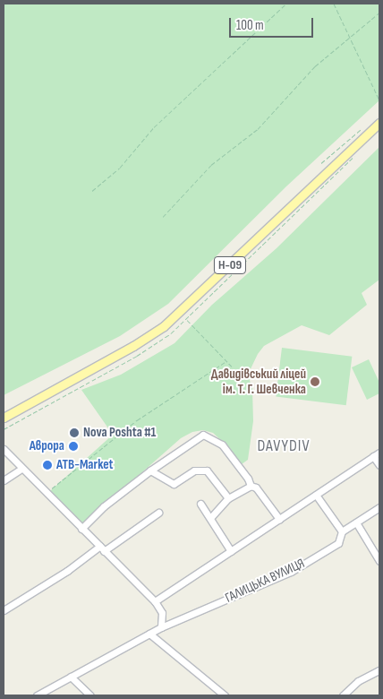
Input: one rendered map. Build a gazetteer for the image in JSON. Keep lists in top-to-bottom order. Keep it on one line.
{"streets":{"main road":["Н-09"],"street":["ГАЛИЦЬКА ВУЛИЦЯ"]},"districts":["DAVYDIV"],"places":["Давидівський ліцей ім. Т. Г. Шевченка","Nova Poshta #1","Аврора","ATB-Market"],"scale_bar":"100 m"}
